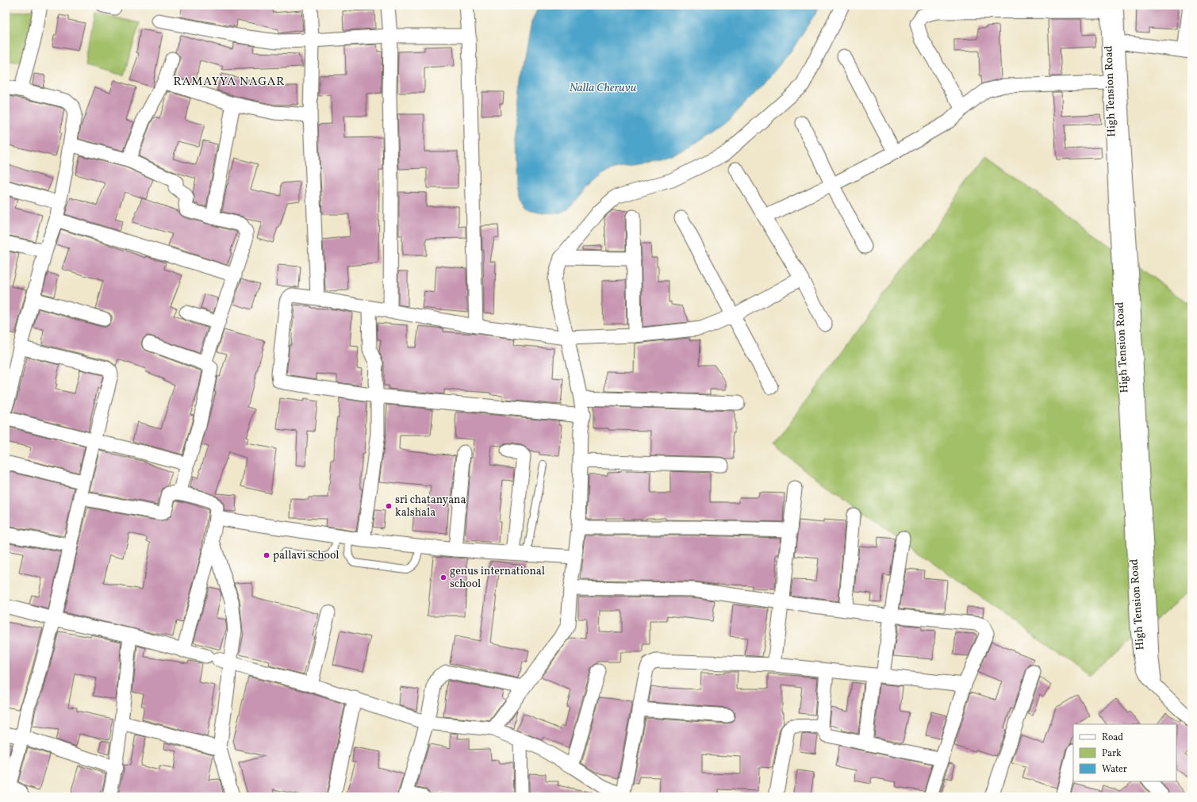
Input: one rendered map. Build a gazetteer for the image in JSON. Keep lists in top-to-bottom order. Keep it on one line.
{"streets":{"street":["High Tension Road"]},"districts":["RAMAYYA NAGAR"],"water":["Nalla Cheruvu"],"places":["sri chatanyana kalshala","pallavi school","genus international school"],"legend":["Road","Park","Water"]}
